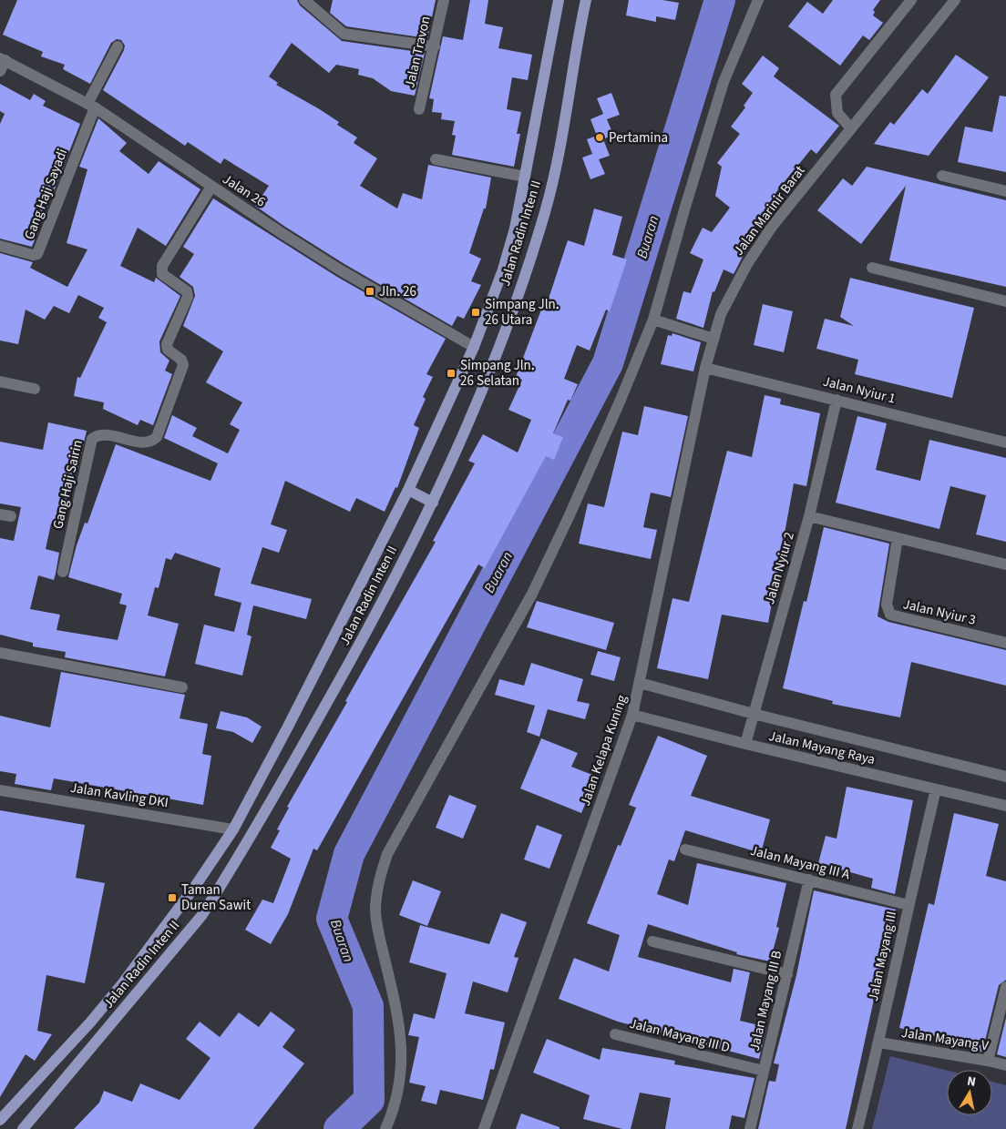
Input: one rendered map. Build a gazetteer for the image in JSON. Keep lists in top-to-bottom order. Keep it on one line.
{"streets":{"main road":["Jalan Radin Inten II"],"street":["Jalan Travon","Jalan 26","Gang Haji Sayadi","Jalan Marinir Barat","Jalan Nyiur 1","Gang Haji Sairin","Jalan Nyiur 2","Jalan Nyiur 3","Jalan Mayang Raya","Jalan Kelapa Kuning","Jalan Kavling DKI","Jalan Mayang III A","Jalan Mayang III","Jalan Mayang III B","Jalan Mayang III D","Jalan Mayang V"]},"crossings":[["Jalan 26","Gang Haji Sayadi"],["Jalan 26","Jalan Radin Inten II"],["Jalan 26","Gang Haji Sairin"],["Jalan Marinir Barat","Jalan Nyiur 1"],["Jalan Marinir Barat","Jalan Kelapa Kuning"],["Jalan Radin Inten II","Jalan Kavling DKI"],["Jalan Nyiur 1","Jalan Nyiur 2"],["Jalan Nyiur 1","Jalan Kelapa Kuning"],["Jalan Nyiur 2","Jalan Mayang Raya"],["Jalan Mayang Raya","Jalan Kelapa Kuning"],["Jalan Mayang Raya","Jalan Mayang III"],["Jalan Mayang III A","Jalan Mayang III"],["Jalan Mayang III A","Jalan Mayang III B"],["Jalan Mayang III","Jalan Mayang V"],["Jalan Mayang III B","Jalan Mayang III D"]],"water":["Buaran"],"places":{"other":["Pertamina"],"transit":["Jln. 26","Simpang Jln. 26 Utara","Simpang Jln. 26 Selatan","Taman Duren Sawit"]},"north":"top"}
